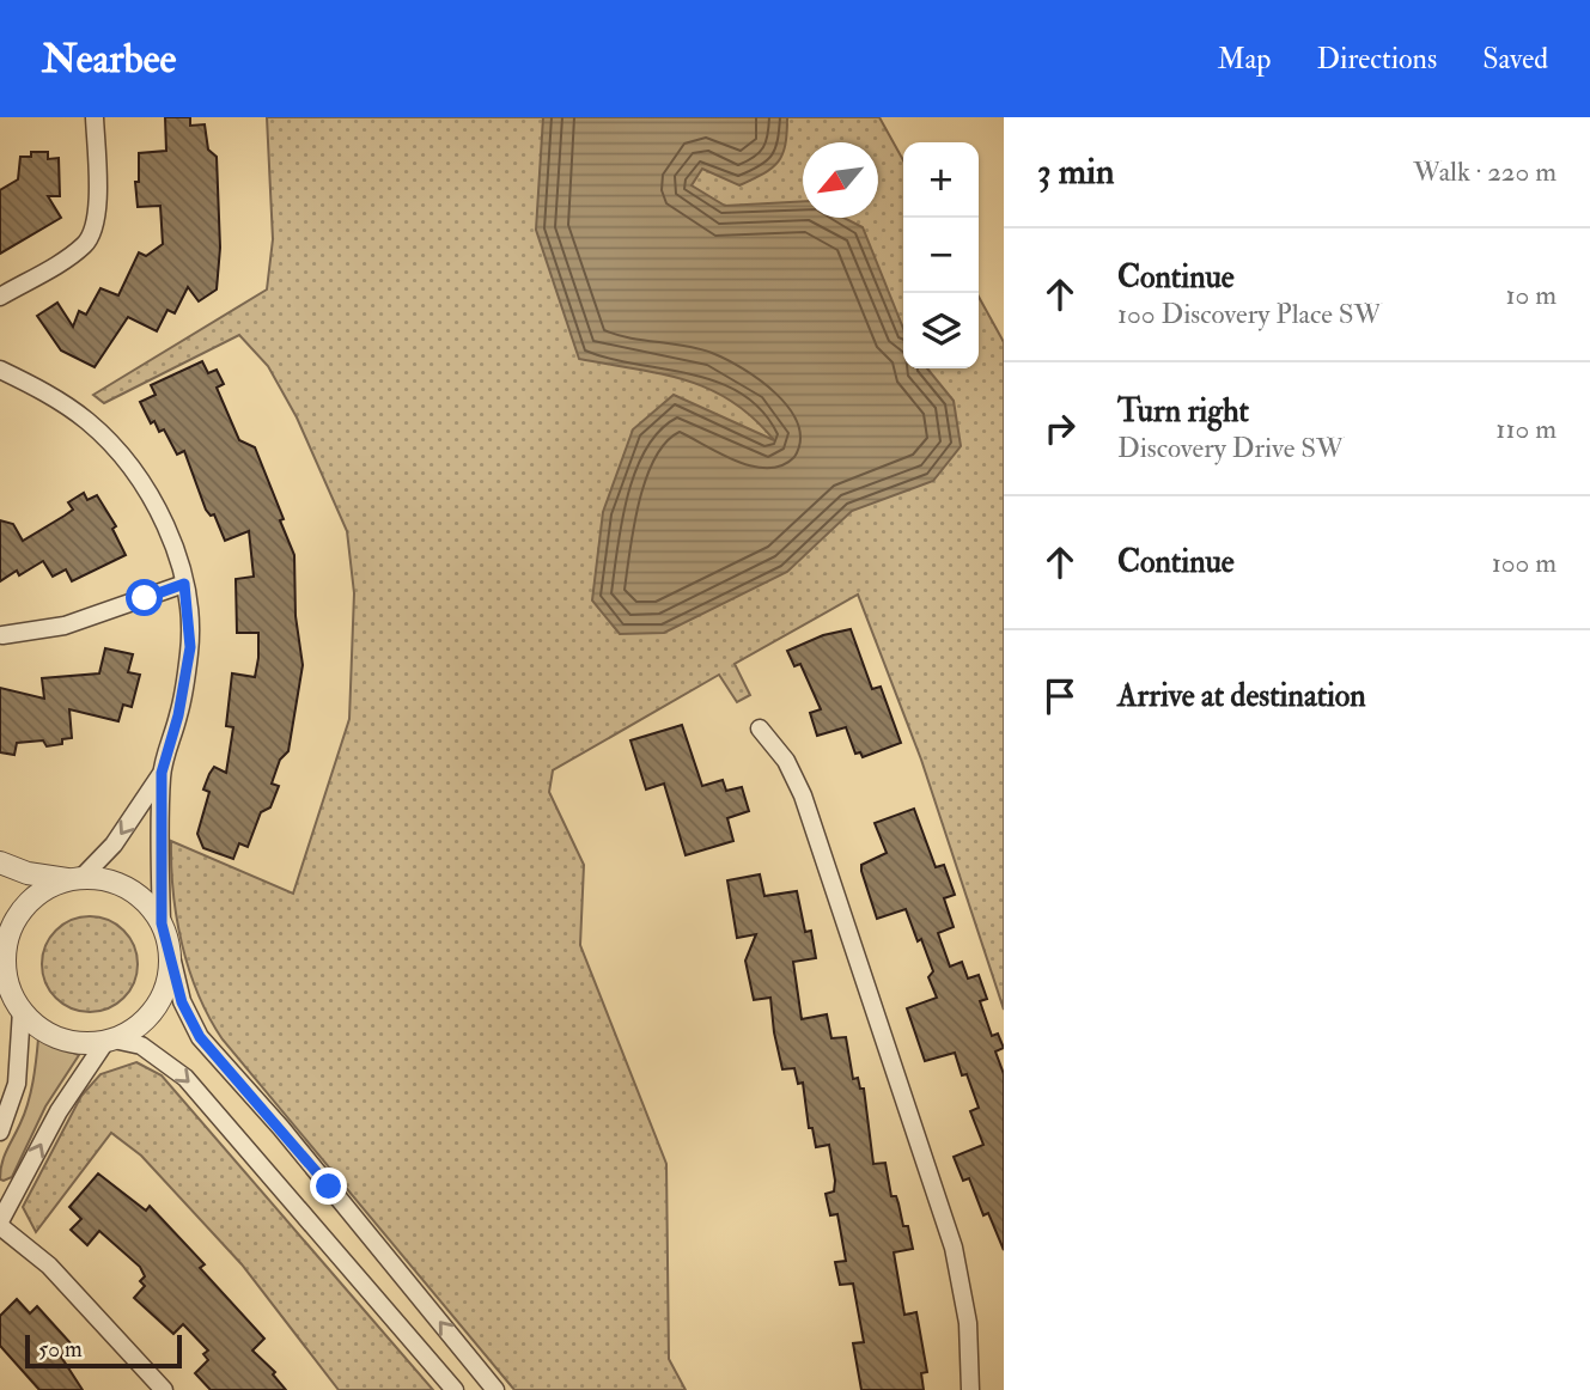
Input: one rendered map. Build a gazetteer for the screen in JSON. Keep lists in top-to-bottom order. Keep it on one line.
{"scale_bar":"50 m","north":"bottom left","page":{"header":"Nearbee","nav":["Map","Directions","Saved"],"heading":["3 min","Walk · 220 m"],"map_buttons":["+","−"],"list":[["Continue","100 Discovery Place SW","10 m"],["Turn right","Discovery Drive SW","110 m"],["Continue","100 m"],"Arrive at destination"],"scale":"50 m"}}
